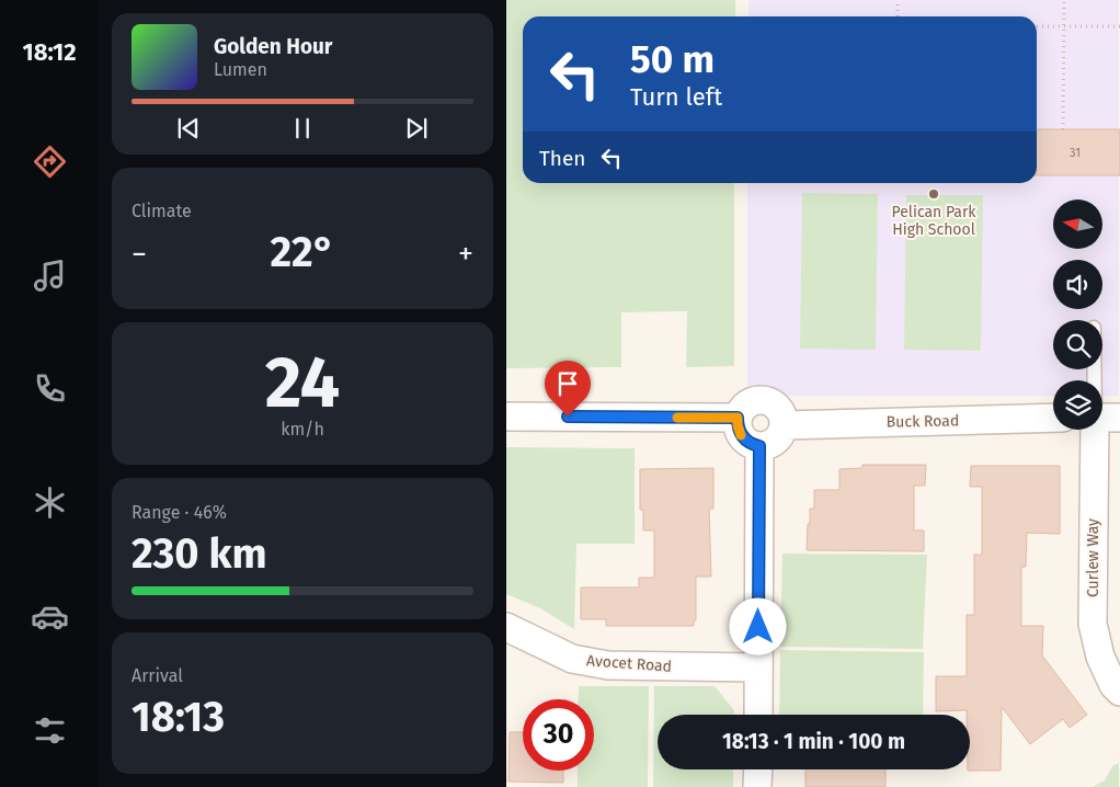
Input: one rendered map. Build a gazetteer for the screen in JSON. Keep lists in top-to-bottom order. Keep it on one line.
{"streets":{"street":["Buck Road","Curlew Way","Avocet Road"]},"places":["Pelican Park High School"],"house_numbers":["31"],"north":"left","page":{"tabs":"18:12","turn":["50 m","Turn left"],"song":["Golden Hour","Lumen"],"then":"Then","tile":["Climate",["24","km/h"],["Range · 46%","230 km"],["Arrival","18:13"]],"heat":["−","22°","+"],"limit":"30","trip":"18:13 · 1 min · 100 m"}}
